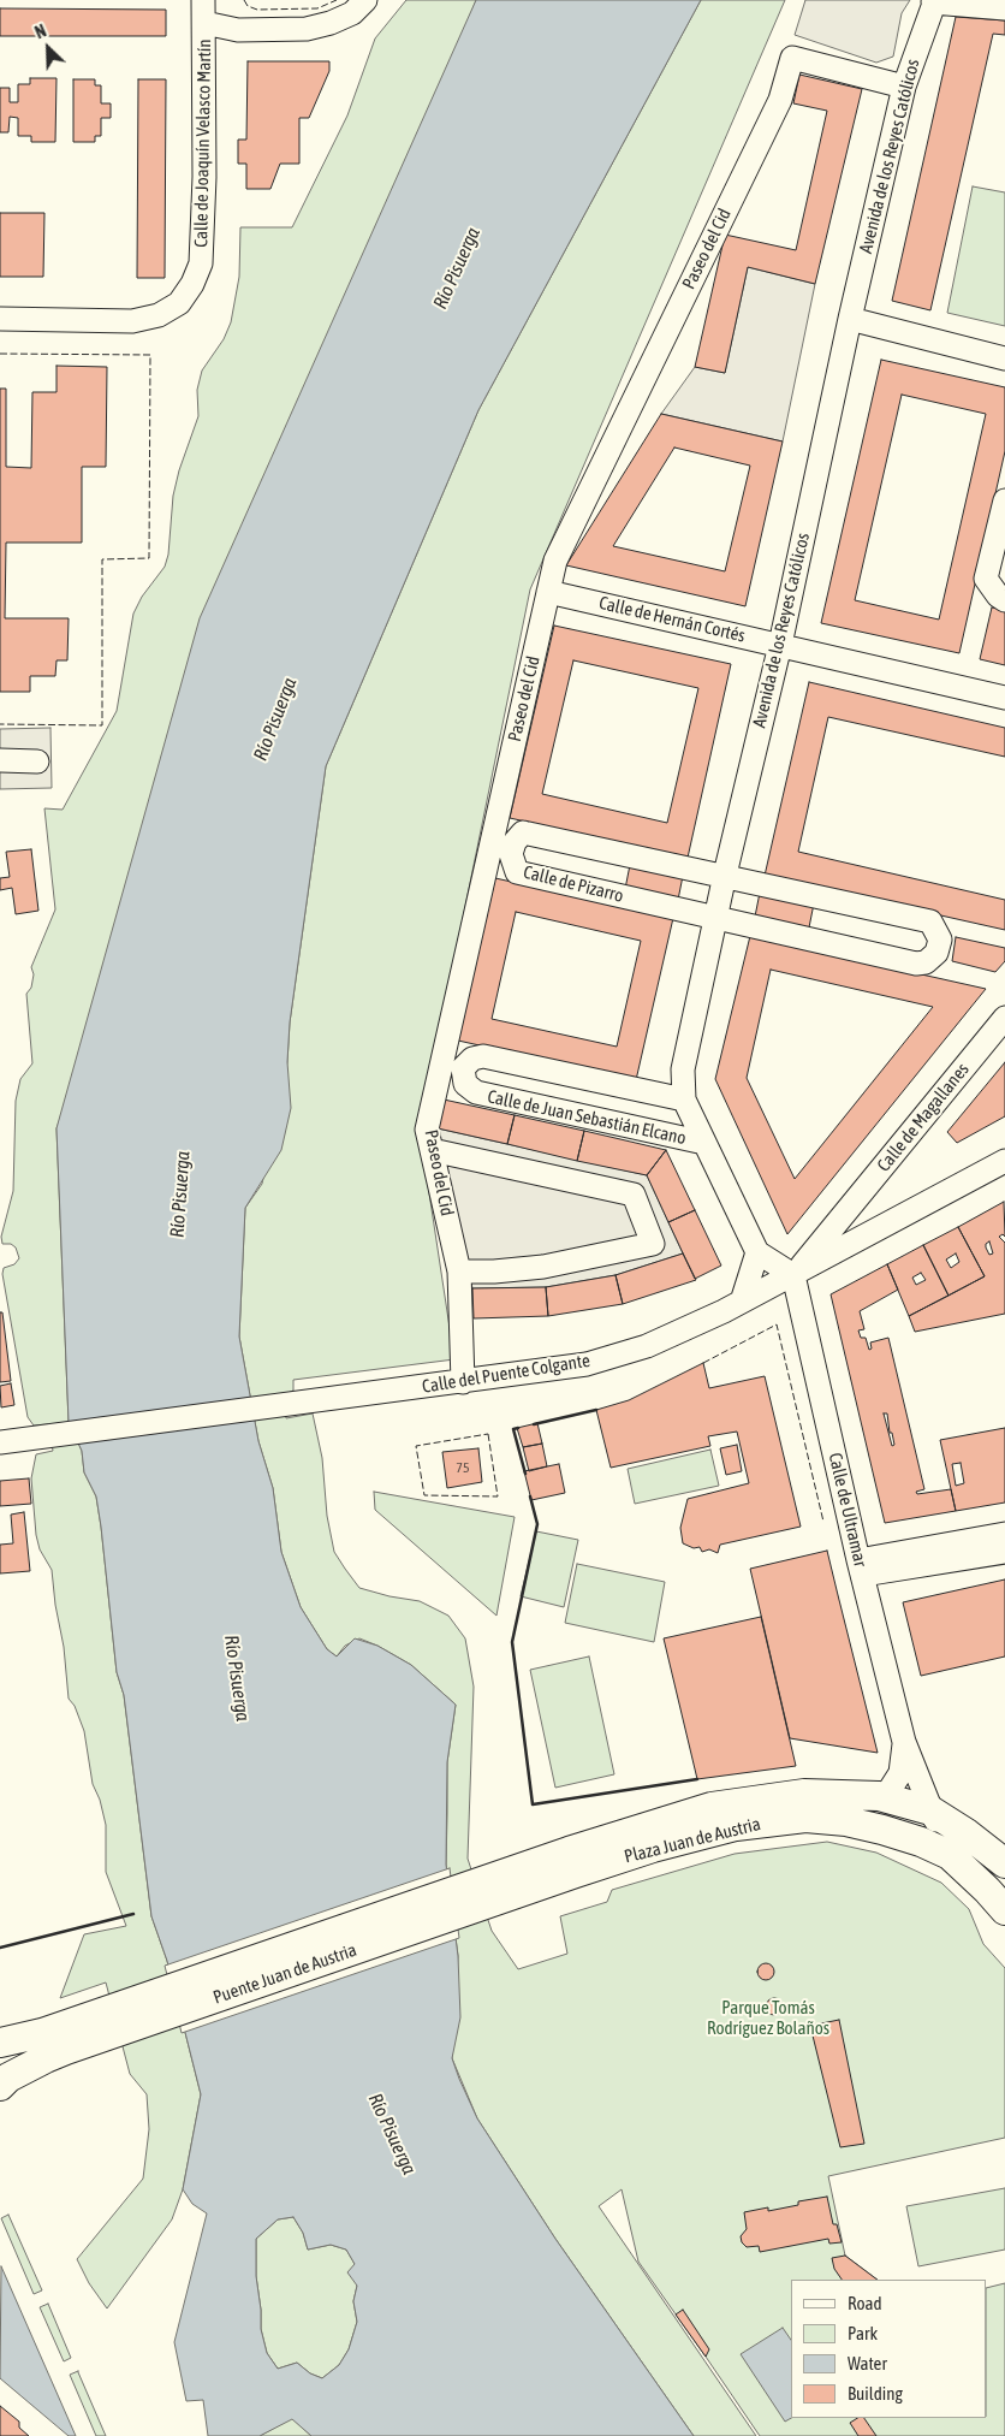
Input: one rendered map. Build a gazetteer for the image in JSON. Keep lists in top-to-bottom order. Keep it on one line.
{"streets":{"main road":["Plaza Juan de Austria","Puente Juan de Austria"],"street":["Calle de Joaquín Velasco Martín","Avenida de los Reyes Católicos","Paseo del Cid","Calle de Hernán Cortés","Calle de Pizarro","Calle de Juan Sebastián Elcano","Calle de Magallanes","Calle del Puente Colgante","Calle de Ultramar"]},"crossings":[["Avenida de los Reyes Católicos","Paseo del Cid"],["Avenida de los Reyes Católicos","Calle de Hernán Cortés"],["Avenida de los Reyes Católicos","Calle de Pizarro"],["Avenida de los Reyes Católicos","Calle de Juan Sebastián Elcano"],["Paseo del Cid","Calle de Hernán Cortés"],["Paseo del Cid","Calle del Puente Colgante"],["Calle de Magallanes","Calle del Puente Colgante"],["Calle de Magallanes","Calle de Ultramar"],["Calle del Puente Colgante","Calle de Ultramar"],["Calle de Ultramar","Plaza Juan de Austria"],["Plaza Juan de Austria","Puente Juan de Austria"]],"water":["Río Pisuerga"],"parks":["Parque Tomás Rodríguez Bolaños"],"house_numbers":["75"],"legend":["Road","Park","Water","Building"],"north":"top left"}
